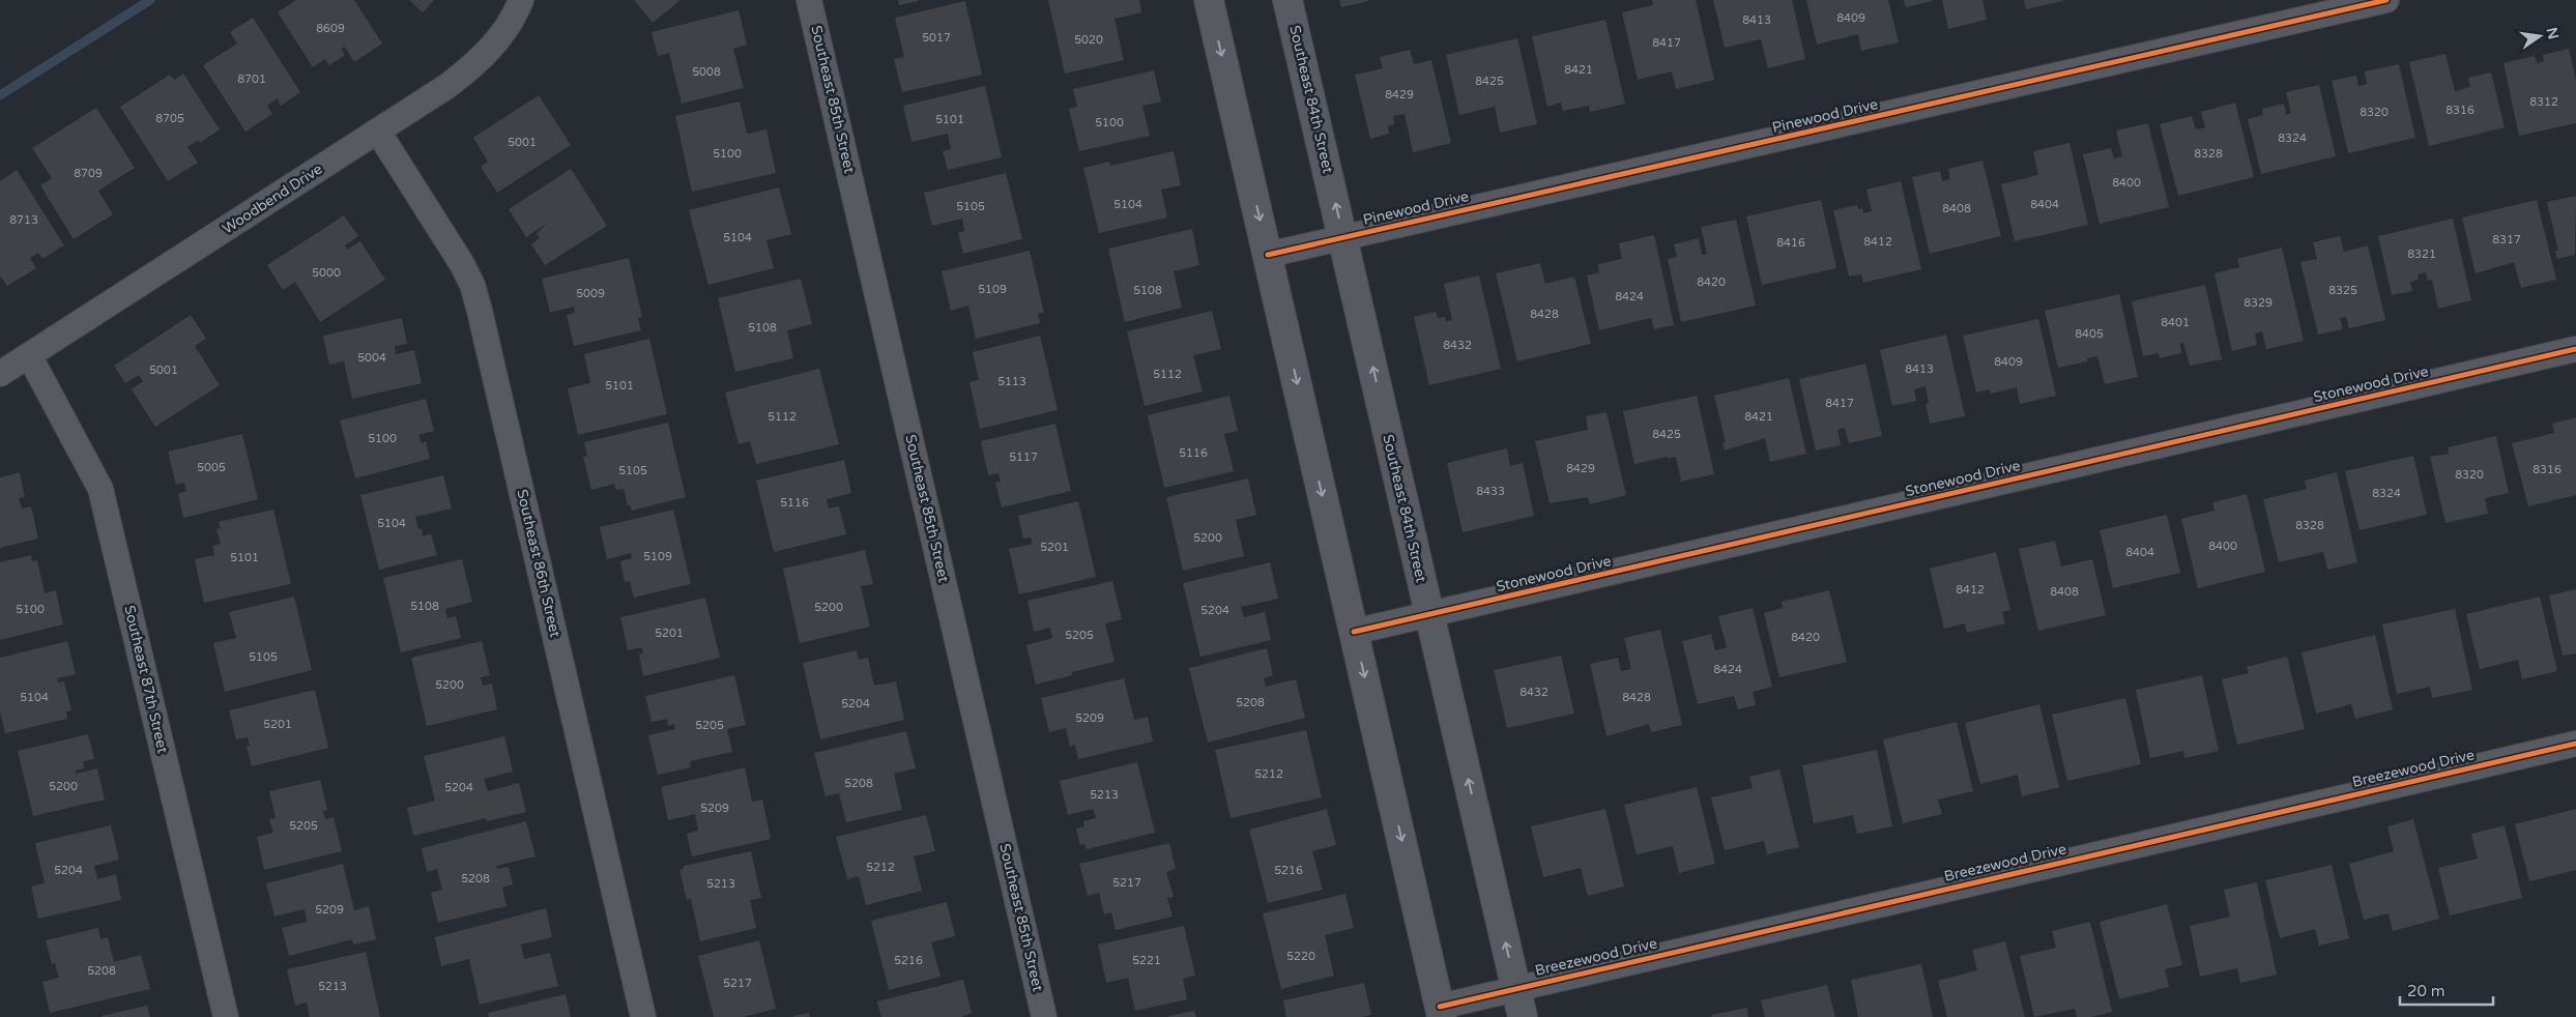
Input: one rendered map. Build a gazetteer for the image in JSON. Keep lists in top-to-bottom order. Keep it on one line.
{"streets":{"street":["Southeast 85th Street","Southeast 84th Street","Pinewood Drive","Woodbend Drive","Stonewood Drive","Southeast 86th Street","Southeast 87th Street","Breezewood Drive"]},"crossings":[["Southeast 84th Street","Pinewood Drive"],["Southeast 84th Street","Stonewood Drive"],["Southeast 84th Street","Breezewood Drive"],["Woodbend Drive","Southeast 86th Street"],["Woodbend Drive","Southeast 87th Street"]],"house_numbers":["8409","8413","8609","5017","5020","8417","8421","5008","8701","8425","8429","8312","8316","8320","8705","5101","5100","8324","5001","5100","8328","8709","8400","5104","8404","5105","8408","8713","5104","8317","8412","8416","8321","5000","8420","5109","5108","8325","5009","8424","8329","8428","8401","5108","8405","8432","5004","8409","8413","5001","5112","5113","5101","8417","5112","8421","8425","5100","5116","5117","5005","8429","8316","5105","8320","8433","8324","5116","5104","8328","5200","8400","5201","8404","5109","5101","8412","8408","5108","5200","5100","5204","5201","5205","8420","5105","8424","5200","8432","5104","8428","5208","5204","5209","5201","5205","5212","5208","5200","5204","5213","5209","5205","5212","5204","5216","5208","5217","5213","5209","5220","5216","5221","5208","5217","5213"],"scale_bar":"20 m","north":"right"}
